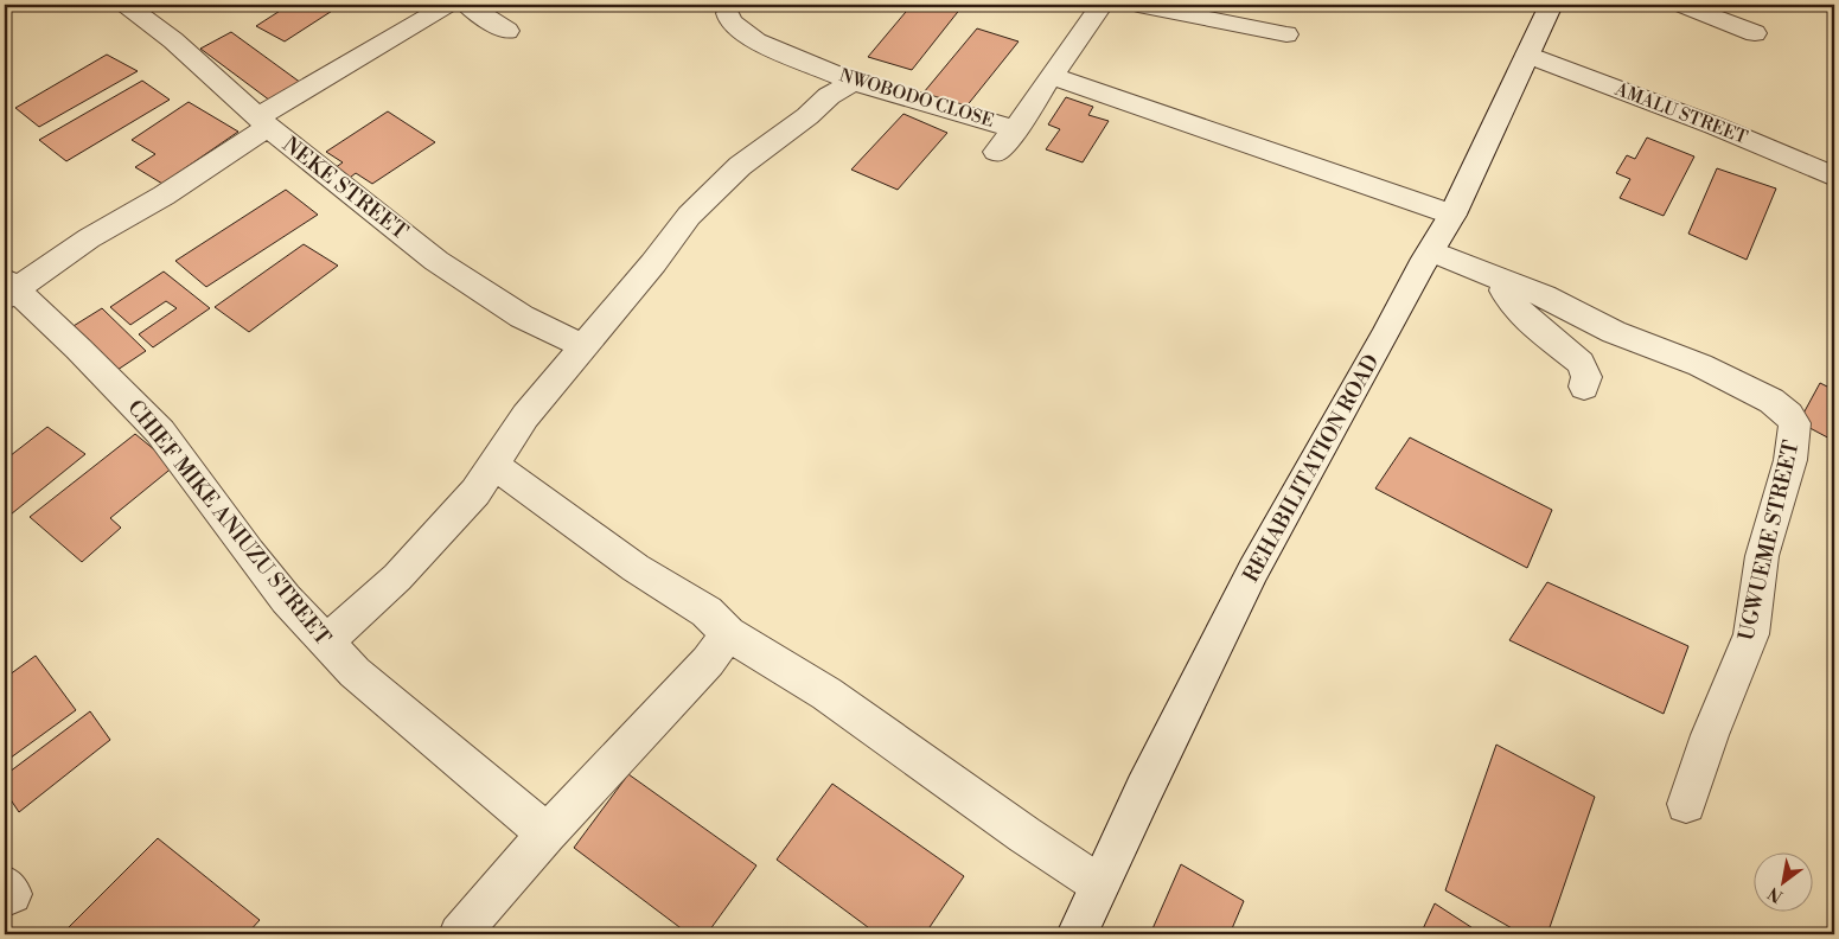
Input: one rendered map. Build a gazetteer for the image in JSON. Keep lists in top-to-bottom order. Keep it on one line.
{"streets":{"street":["NWOBODO CLOSE","AMALU STREET","NEKE STREET","REHABILITATION ROAD","CHIEF MIKE ANIUZU STREET","UGWUEME STREET"]},"crossings":[["AMALU STREET","REHABILITATION ROAD"],["REHABILITATION ROAD","UGWUEME STREET"]],"north":"bottom left"}
